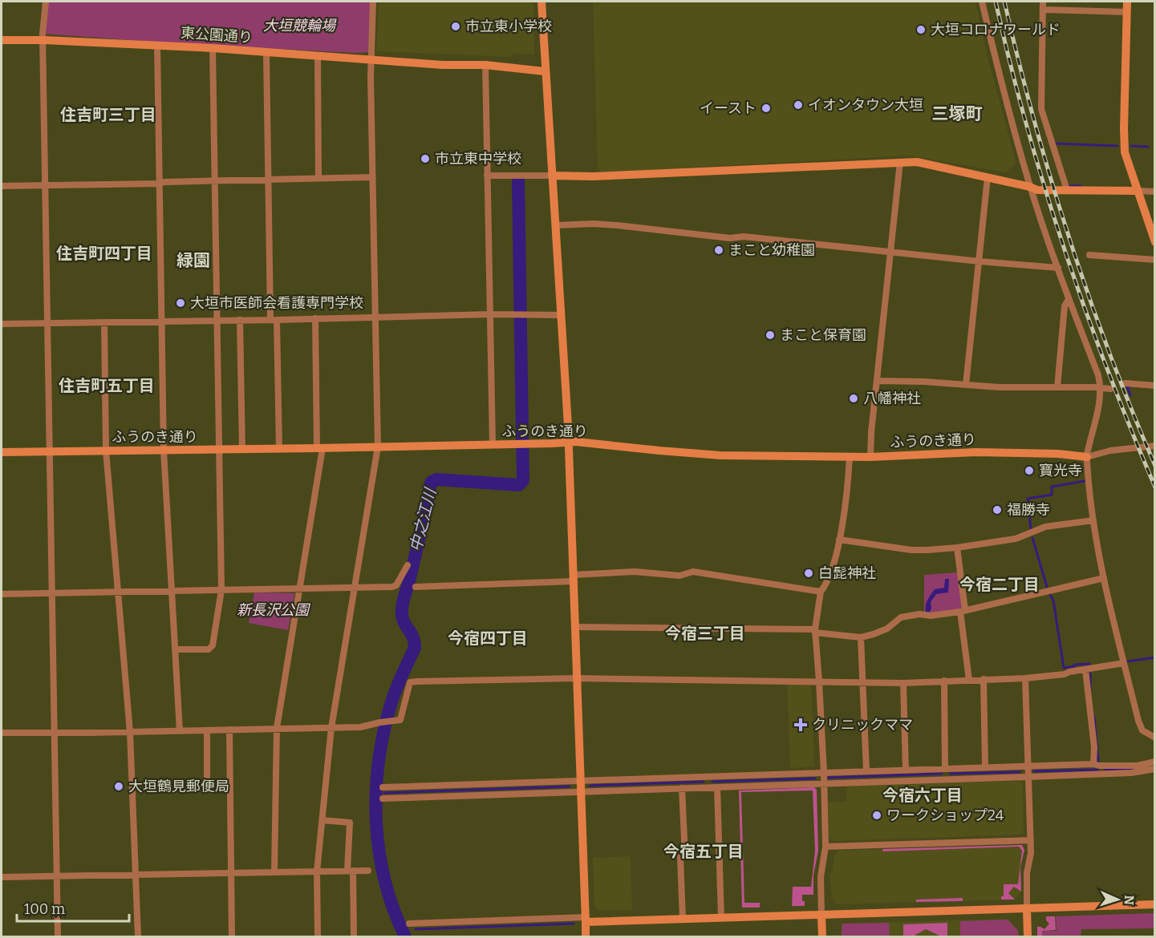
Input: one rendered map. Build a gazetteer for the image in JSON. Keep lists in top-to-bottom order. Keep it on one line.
{"streets":{"street":["東公園通り","ふうのき通り"]},"districts":["三塚町","住吉町三丁目","住吉町四丁目","緑園","住吉町五丁目","今宿二丁目","今宿三丁目","今宿四丁目","今宿六丁目","今宿五丁目"],"water":["中之江川"],"parks":["大垣競輪場","新長沢公園"],"places":{"other":["市立東小学校","大垣コロナワールド","イオンタウン大垣","イースト","市立東中学校","まこと幼稚園","大垣市医師会看護専門学校","まこと保育園","八幡神社","寶光寺","福勝寺","白髭神社","大垣鶴見郵便局","ワークショップ24"],"health":["クリニックママ"]},"scale_bar":"100 m","north":"right"}
